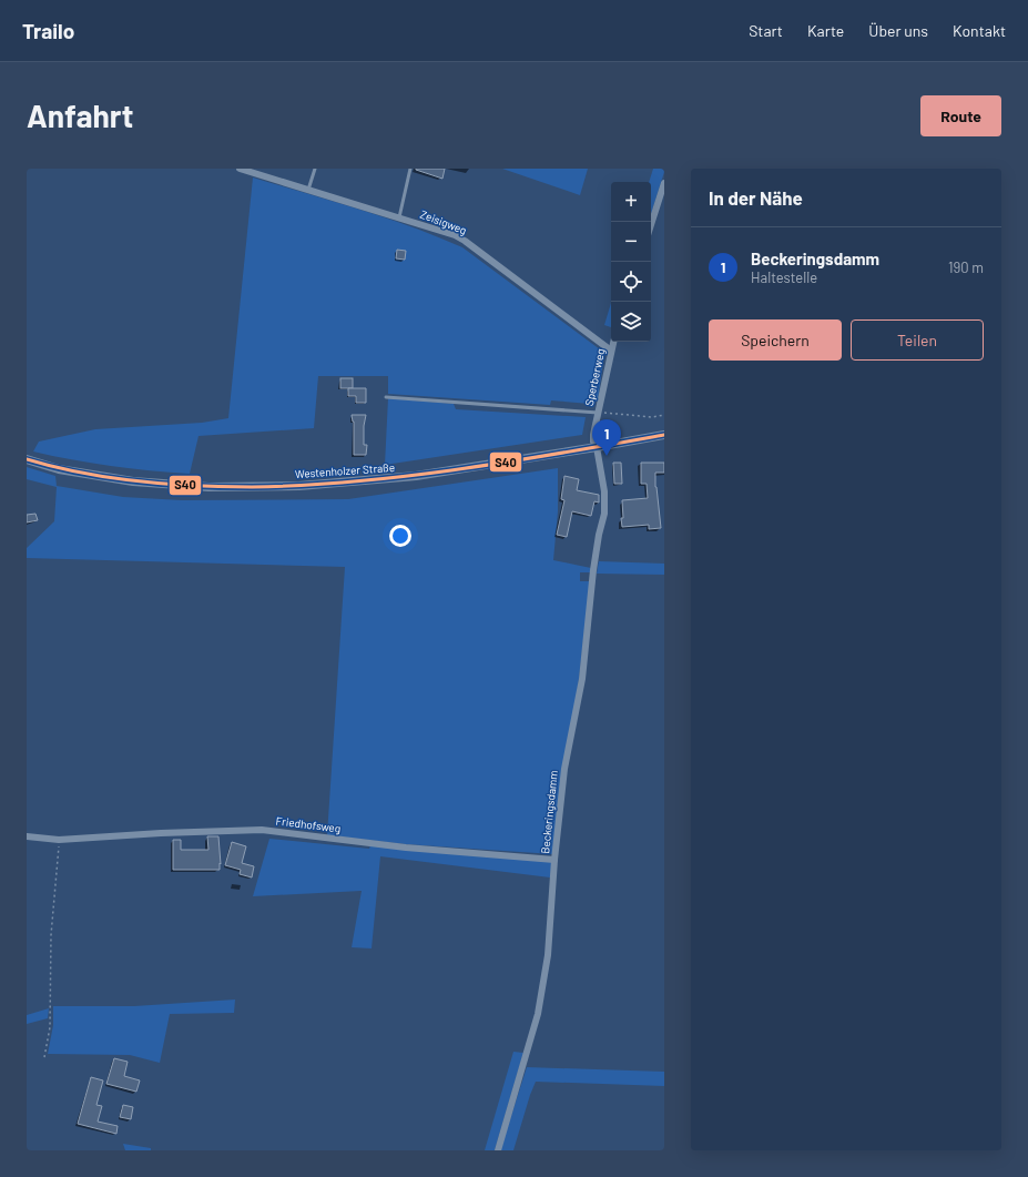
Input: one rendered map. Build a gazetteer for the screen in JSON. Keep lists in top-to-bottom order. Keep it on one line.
{"streets":{"main road":["Westenholzer Straße"],"street":["Zeisigweg","Sperberweg","Beckeringsdamm","Friedhofsweg"]},"crossings":[["Zeisigweg","Sperberweg"],["Sperberweg","Westenholzer Straße"],["Sperberweg","Beckeringsdamm"],["Westenholzer Straße","Beckeringsdamm"],["Beckeringsdamm","Friedhofsweg"]],"lines":["transit line S40"],"page":{"header":"Trailo","nav":["Start","Karte","Über uns","Kontakt"],"buttons":["Route",["Speichern","Teilen"]],"title":"Anfahrt","heading":"In der Nähe","map_buttons":["+","−"],"list":[{"mark":"1","name":"Beckeringsdamm","note":"Haltestelle","value":"190 m"}],"pins":"1"}}
